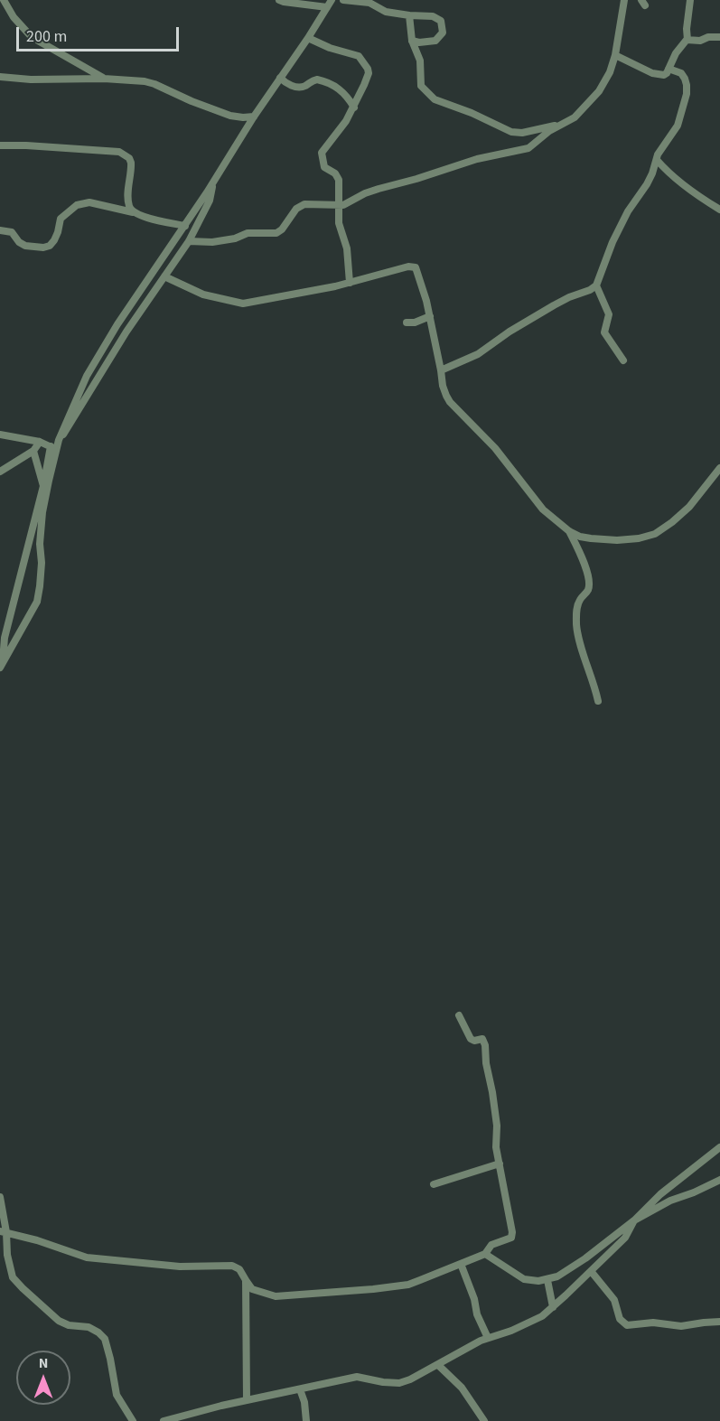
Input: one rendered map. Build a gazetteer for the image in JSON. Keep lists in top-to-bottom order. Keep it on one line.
{"scale_bar":"200 m","north":"top"}
